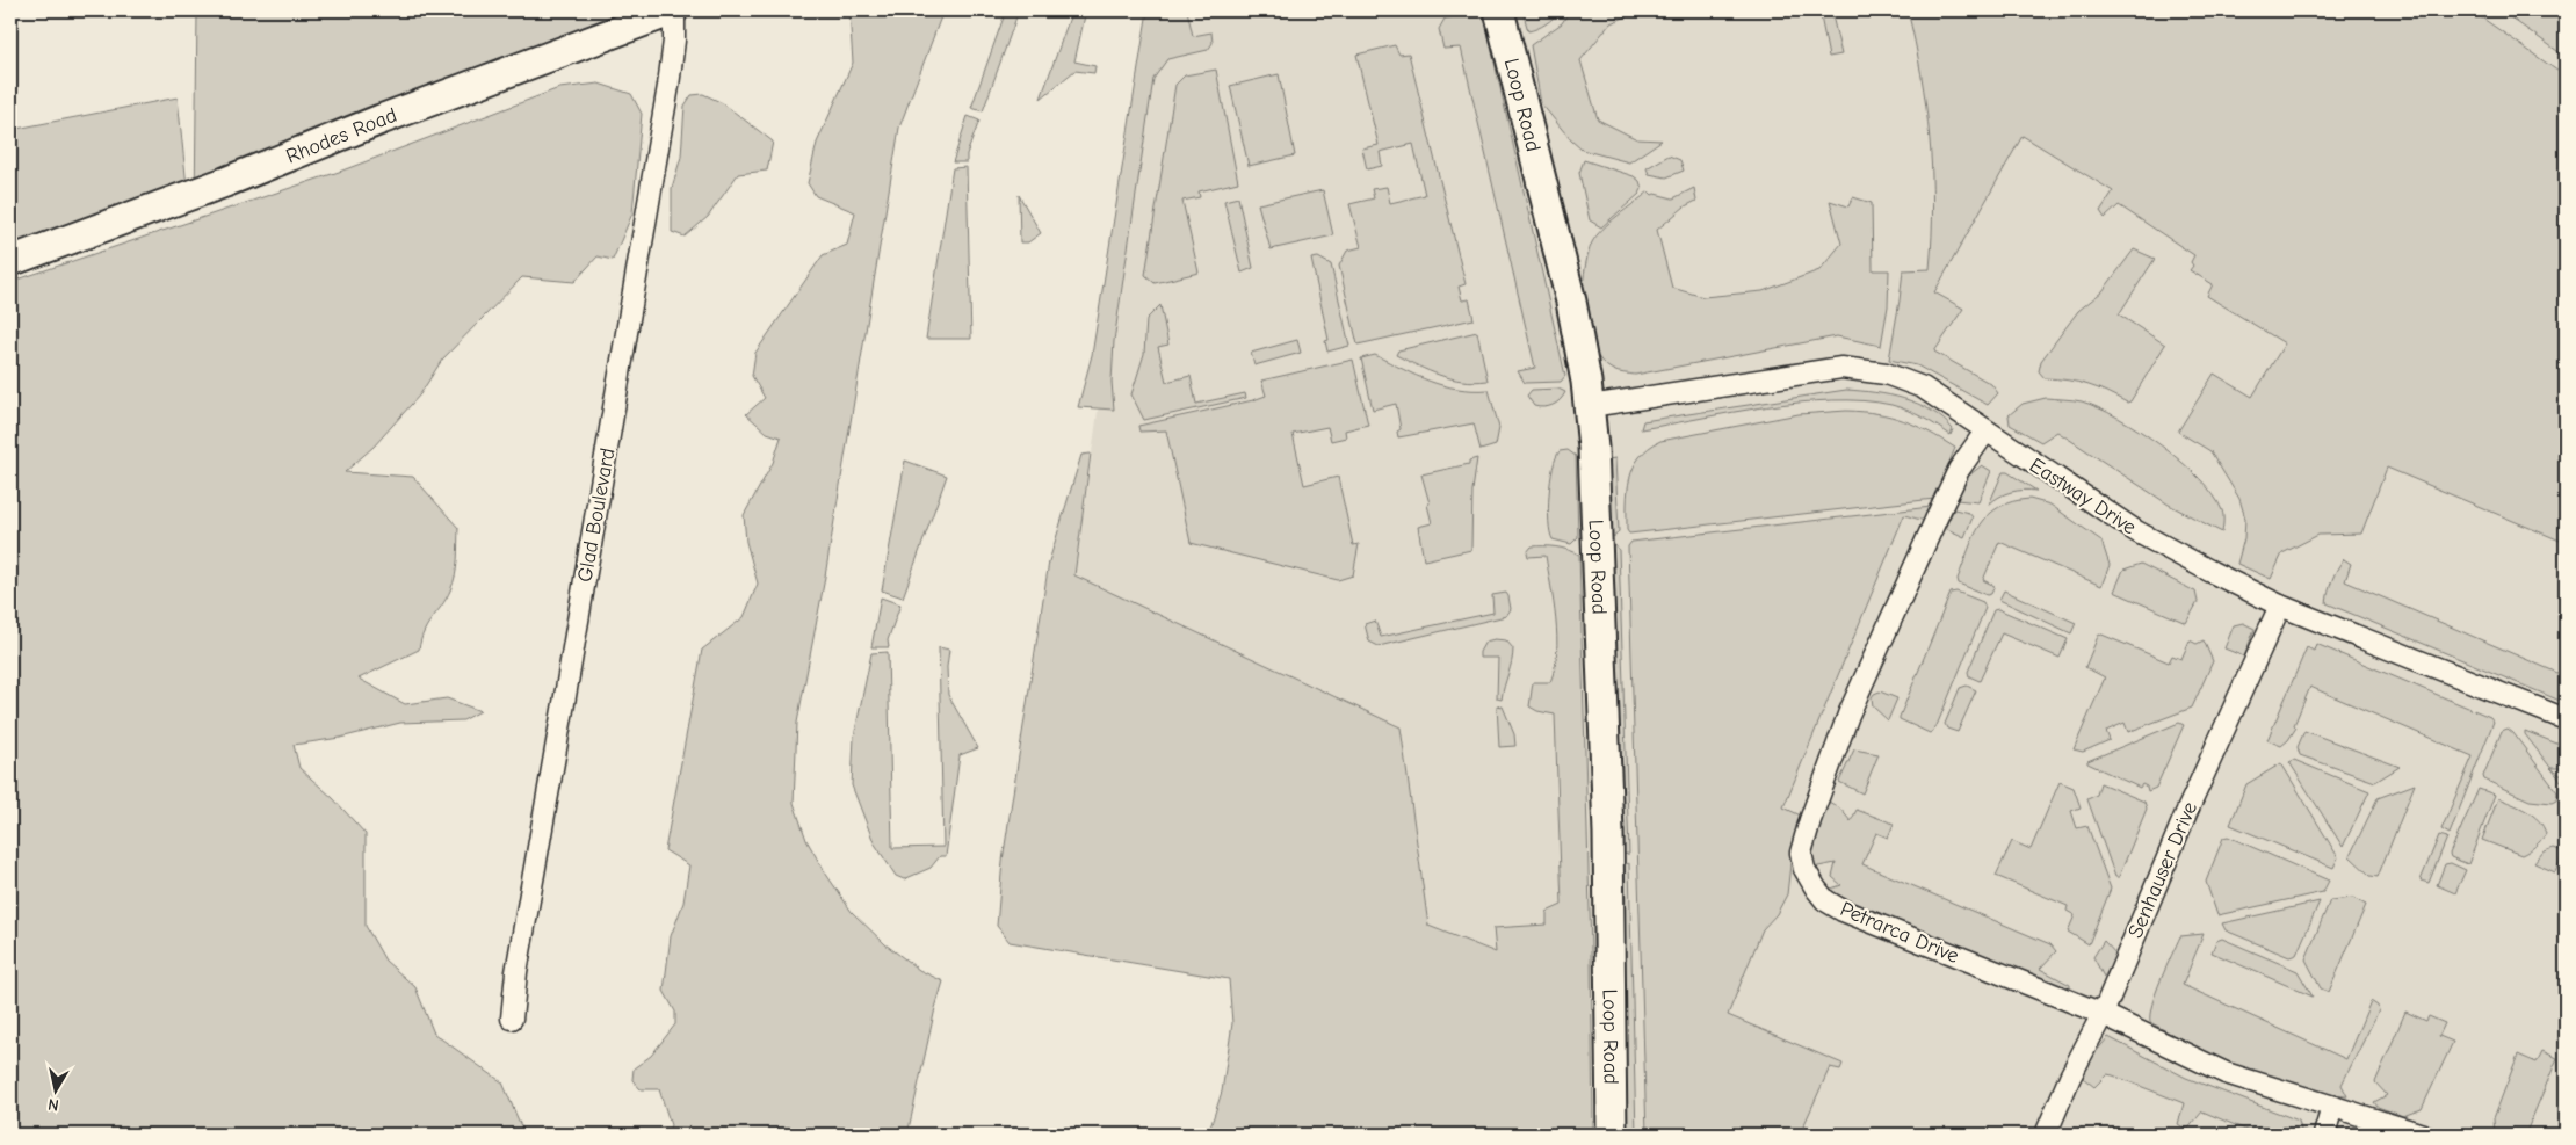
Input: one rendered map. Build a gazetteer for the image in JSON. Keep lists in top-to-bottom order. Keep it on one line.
{"streets":{"street":["Loop Road","Rhodes Road","Eastway Drive","Glad Boulevard","Senhauser Drive","Petrarca Drive"]},"crossings":[["Loop Road","Eastway Drive"],["Rhodes Road","Glad Boulevard"],["Eastway Drive","Senhauser Drive"],["Eastway Drive","Petrarca Drive"],["Senhauser Drive","Petrarca Drive"]],"north":"bottom"}
